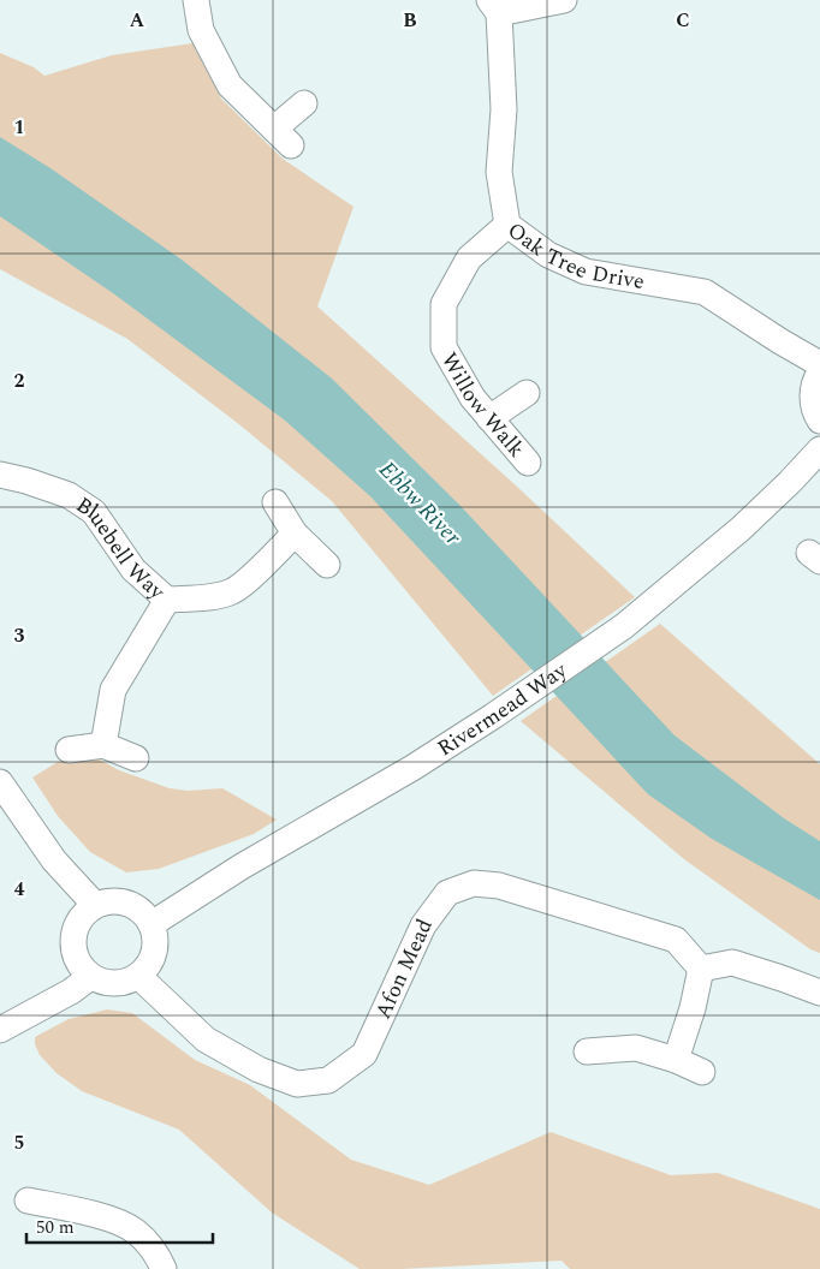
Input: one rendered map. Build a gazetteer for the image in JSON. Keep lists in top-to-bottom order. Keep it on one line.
{"streets":{"street":["Oak Tree Drive","Willow Walk","Bluebell Way","Rivermead Way","Afon Mead"]},"crossings":[["Oak Tree Drive","Willow Walk"],["Rivermead Way","Afon Mead"]],"water":["Ebbw River"],"scale_bar":"50 m","grid":{"columns":["A","B","C"],"rows":["1","2","3","4","5"]}}
